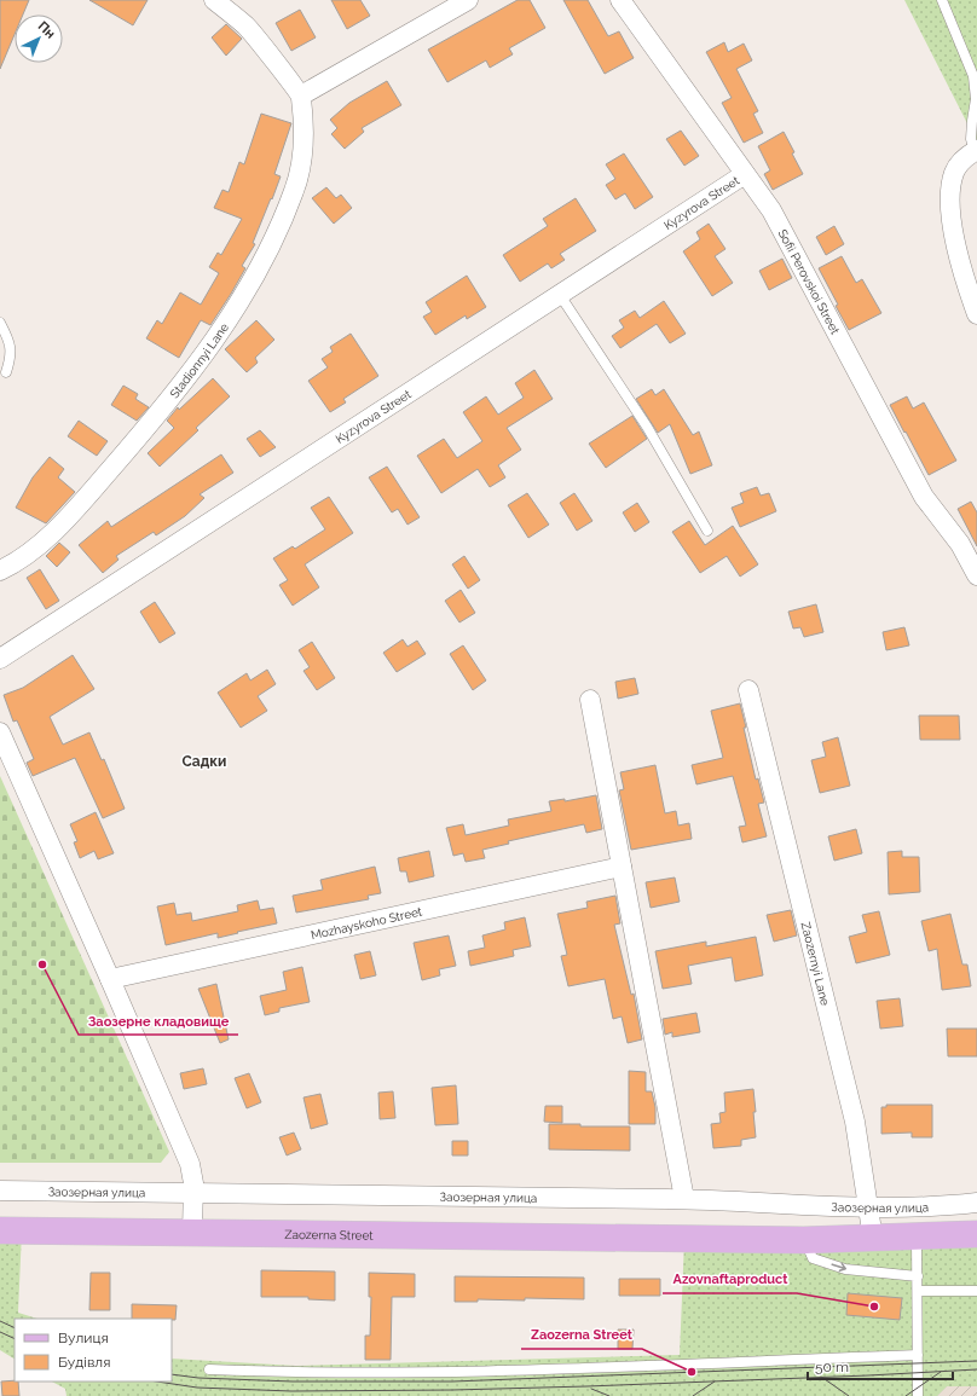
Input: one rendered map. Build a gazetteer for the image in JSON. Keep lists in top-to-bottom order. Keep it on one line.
{"streets":{"main road":["Zaozerna Street"],"street":["Kyzyrova Street","Sofii Perovskoi Street","Stadionnyi Lane","Mozhayskoho Street","Zaozernyi Lane","Заозерная улица"]},"crossings":[["Kyzyrova Street","Sofii Perovskoi Street"],["Zaozernyi Lane","Заозерная улица"],["Zaozernyi Lane","Zaozerna Street"]],"districts":["Садки"],"places":["Заозерне кладовище","Azovnaftaproduct","Zaozerna Street"],"legend":["Вулиця","Будівля"],"scale_bar":"50 m","north":"top right"}
